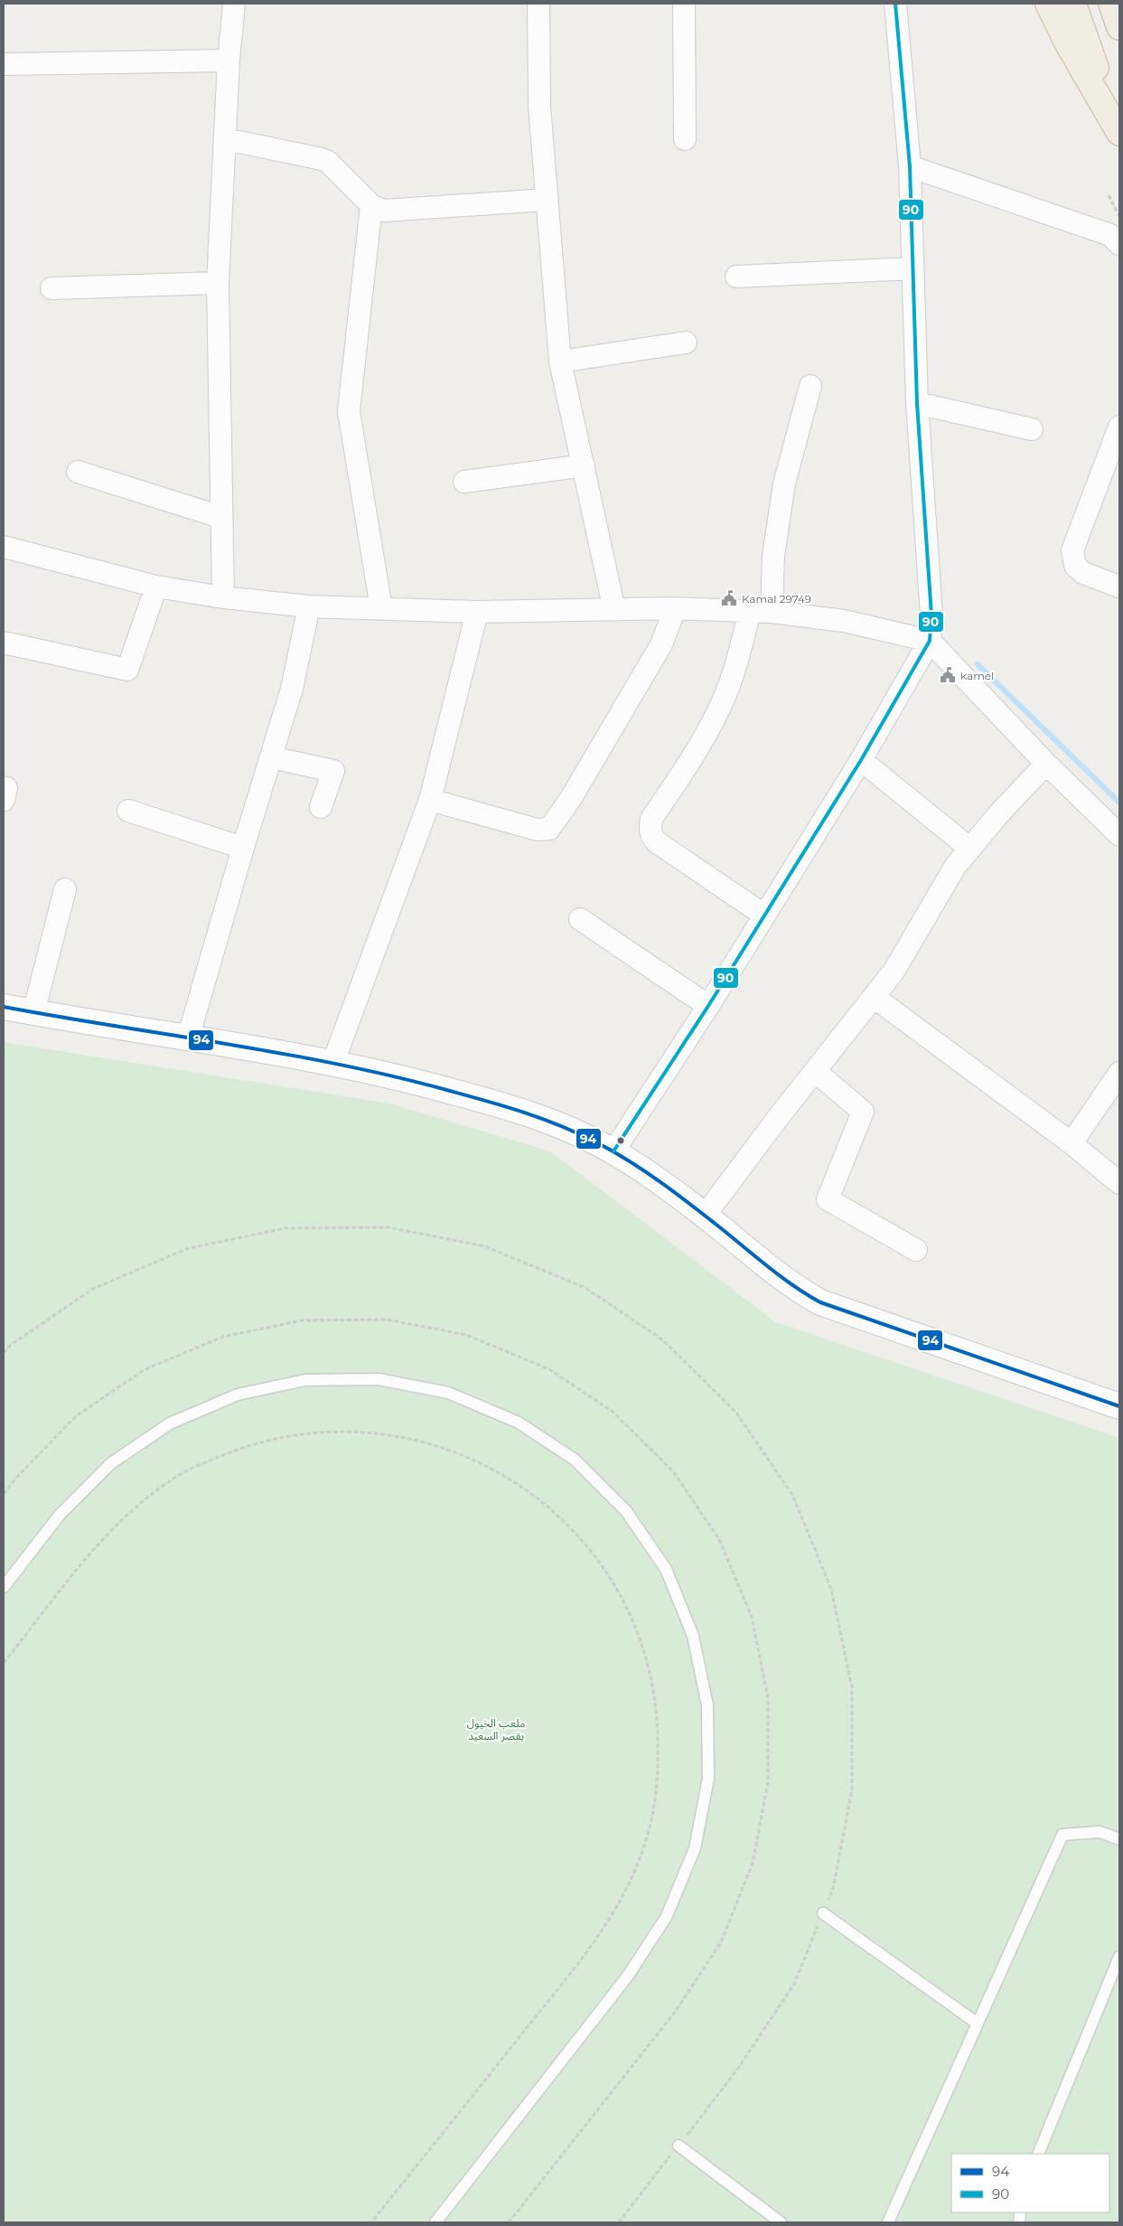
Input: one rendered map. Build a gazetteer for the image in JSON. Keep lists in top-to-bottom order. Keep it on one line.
{"parks":["ملعب الخيول بقصر السعيد"],"places":{"public building":["Kamal 29749","kamel"]},"lines":["transit line 90","transit line 94"],"legend":["94","90"]}
